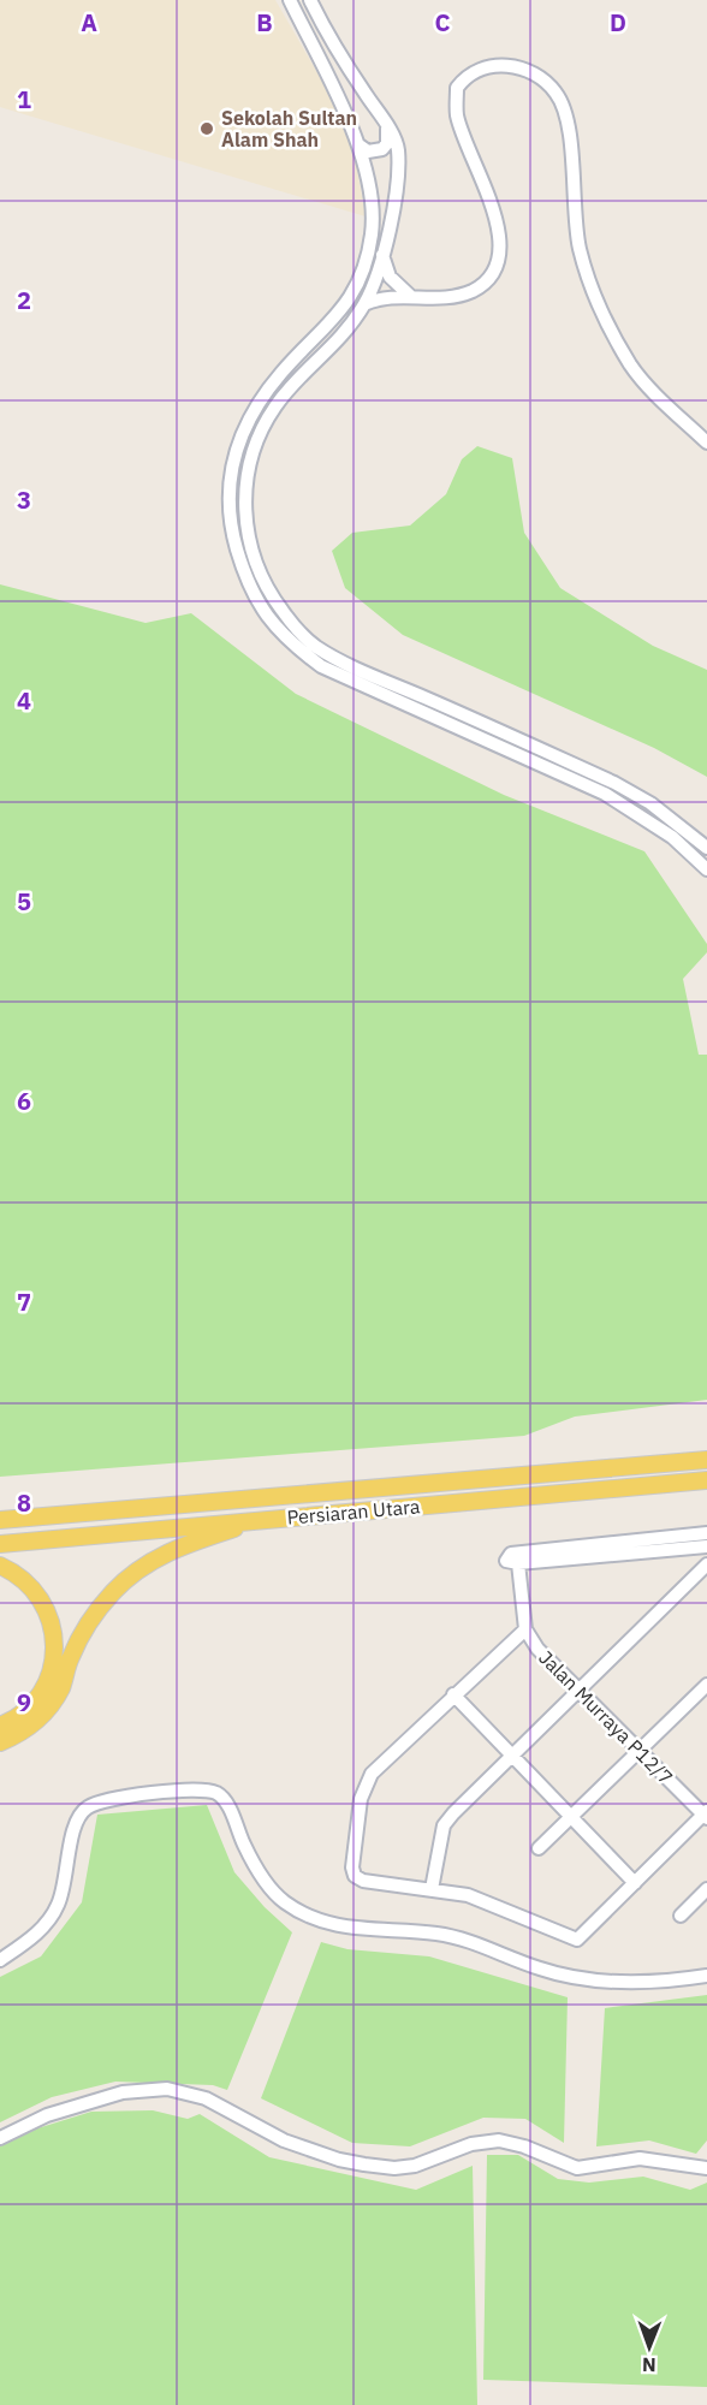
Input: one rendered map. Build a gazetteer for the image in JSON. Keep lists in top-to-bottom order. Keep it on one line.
{"streets":{"main road":["Persiaran Utara"],"street":["Jalan Murraya P12/7"]},"places":["Sekolah Sultan Alam Shah"],"north":"bottom","grid":{"columns":["A","B","C","D"],"rows":["1","2","3","4","5","6","7","8","9"]}}
